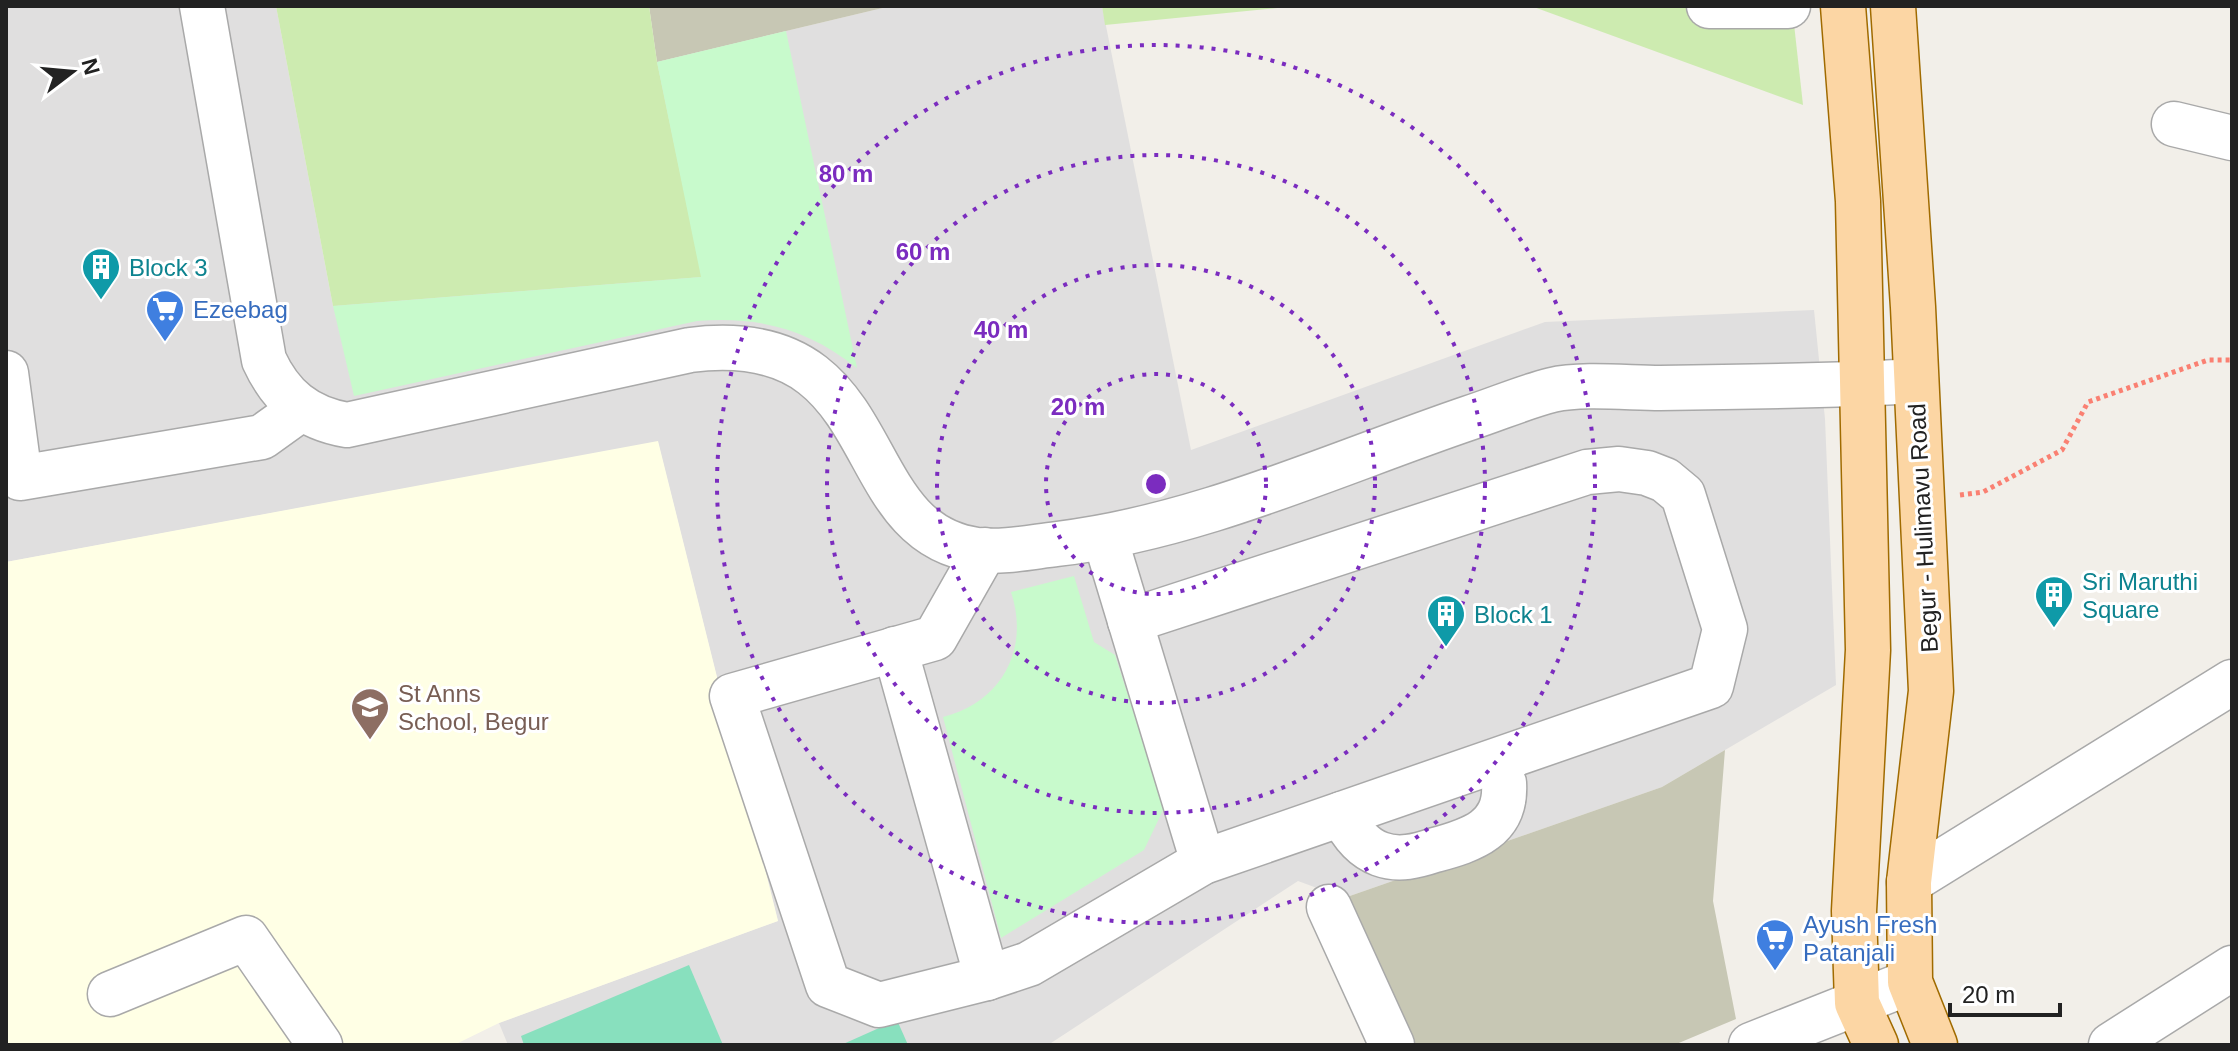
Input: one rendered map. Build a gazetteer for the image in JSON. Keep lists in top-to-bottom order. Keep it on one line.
{"streets":{"main road":["Begur - Hulimavu Road"]},"places":{"building":["Block 3","Sri Maruthi Square","Block 1"],"supermarket":["Ezeebag","Ayush Fresh Patanjali"],"school or university":["St Anns School, Begur"]},"scale_bar":"20 m","north":"right","rings":["80 m","60 m","40 m","20 m"]}
